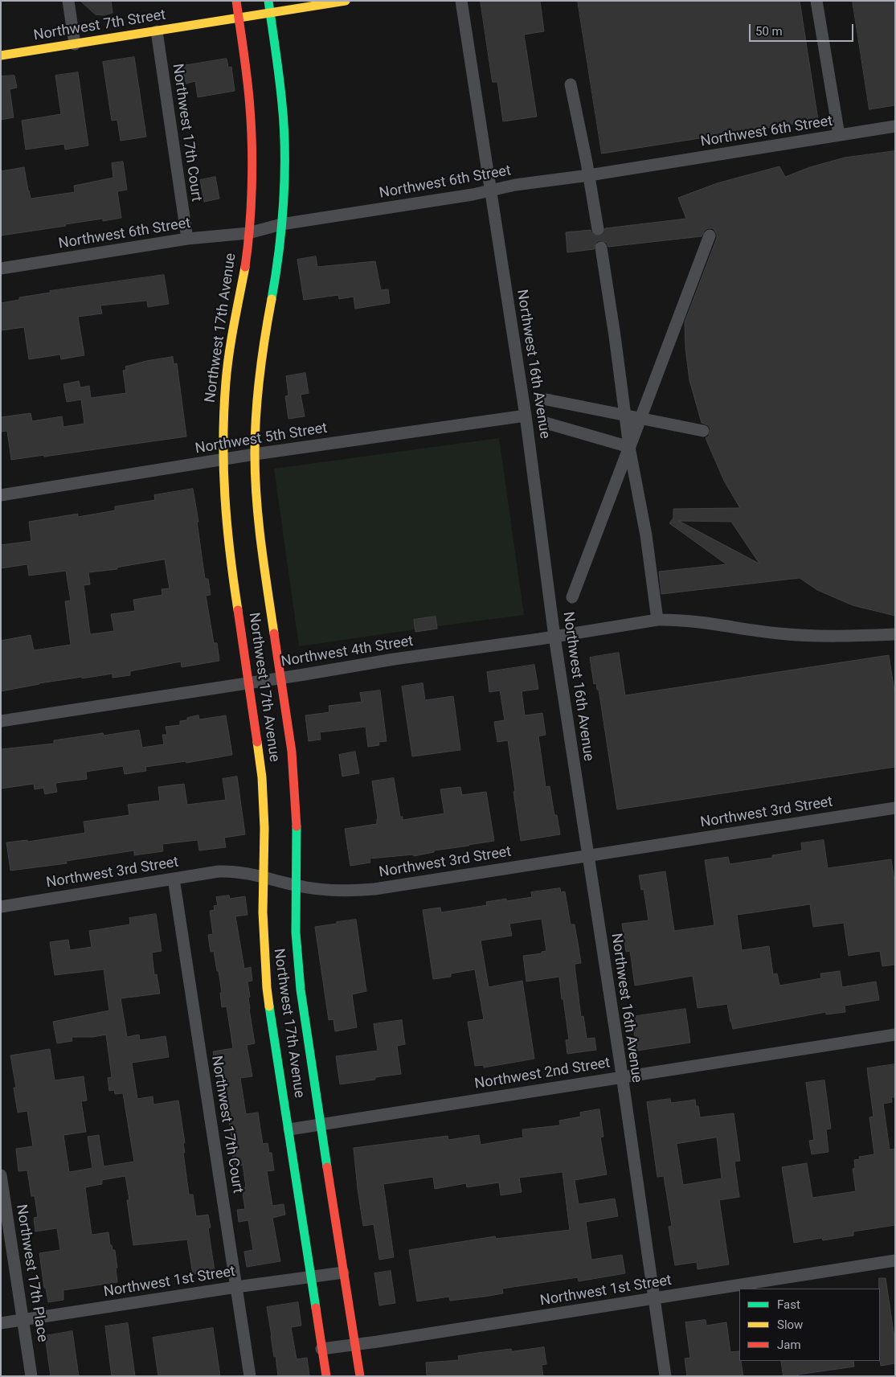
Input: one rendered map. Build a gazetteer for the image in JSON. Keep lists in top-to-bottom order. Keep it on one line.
{"streets":{"main road":["Northwest 7th Street","Northwest 17th Avenue"],"street":["Northwest 6th Street","Northwest 17th Court","Northwest 16th Avenue","Northwest 5th Street","Northwest 4th Street","Northwest 3rd Street","Northwest 2nd Street","Northwest 17th Place","Northwest 1st Street"]},"crossings":[["Northwest 7th Street","Northwest 17th Court"],["Northwest 7th Street","Northwest 17th Avenue"],["Northwest 6th Street","Northwest 17th Court"],["Northwest 6th Street","Northwest 17th Avenue"],["Northwest 6th Street","Northwest 16th Avenue"],["Northwest 17th Court","Northwest 3rd Street"],["Northwest 17th Court","Northwest 1st Street"],["Northwest 17th Avenue","Northwest 5th Street"],["Northwest 17th Avenue","Northwest 4th Street"],["Northwest 17th Avenue","Northwest 3rd Street"],["Northwest 17th Avenue","Northwest 2nd Street"],["Northwest 17th Avenue","Northwest 1st Street"],["Northwest 16th Avenue","Northwest 5th Street"],["Northwest 16th Avenue","Northwest 4th Street"],["Northwest 16th Avenue","Northwest 3rd Street"],["Northwest 16th Avenue","Northwest 2nd Street"],["Northwest 16th Avenue","Northwest 1st Street"],["Northwest 17th Place","Northwest 1st Street"]],"legend":["Fast","Slow","Jam"],"scale_bar":"50 m"}
